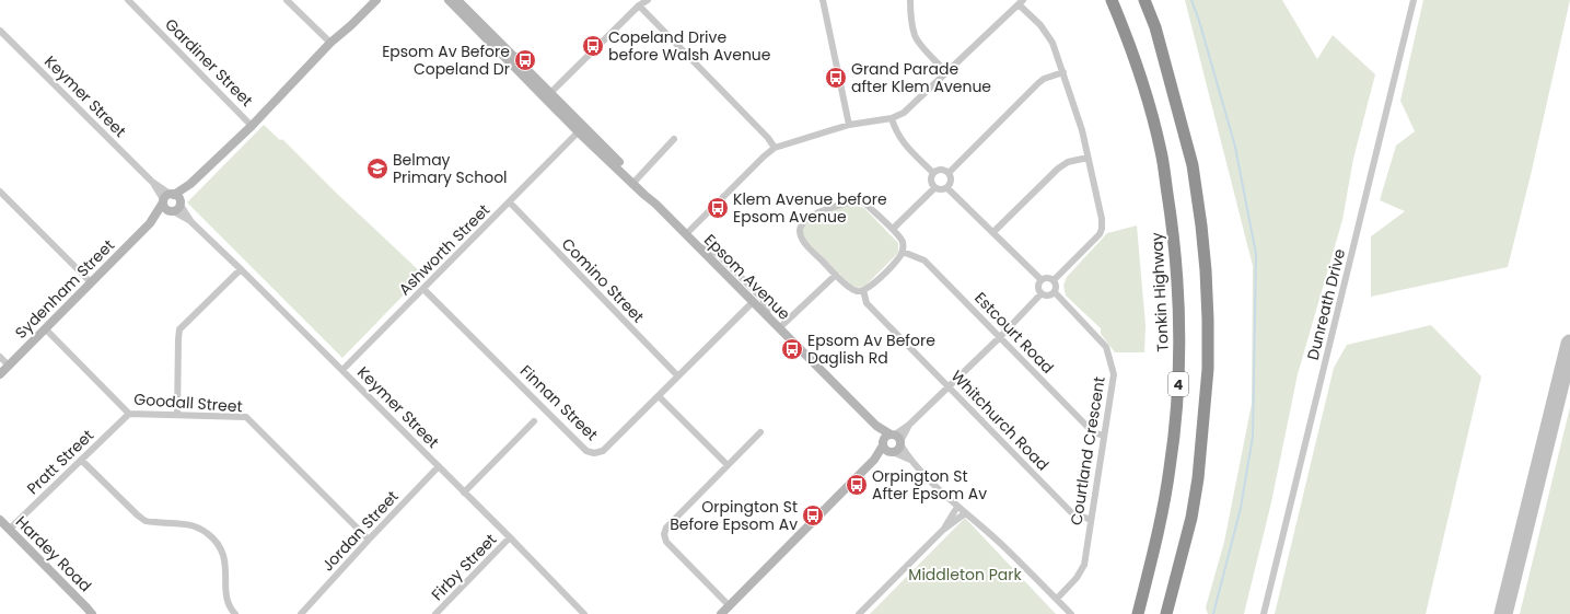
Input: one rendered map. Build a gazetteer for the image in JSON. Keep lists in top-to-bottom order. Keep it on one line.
{"streets":{"highway":["Tonkin Highway","4"],"street":["Gardiner Street","Keymer Street","Ashworth Street","Epsom Avenue","Comino Street","Sydenham Street","Dunreath Drive","Estcourt Road","Goodall Street","Finnan Street","Whitchurch Road","Courtland Crescent","Pratt Street","Jordan Street","Hardey Road","Firby Street"]},"crossings":[["Gardiner Street","Sydenham Street"],["Keymer Street","Ashworth Street"],["Keymer Street","Sydenham Street"],["Keymer Street","Jordan Street"],["Keymer Street","Firby Street"],["Ashworth Street","Epsom Avenue"],["Ashworth Street","Comino Street"],["Ashworth Street","Finnan Street"],["Epsom Avenue","Finnan Street"],["Epsom Avenue","Courtland Crescent"],["Comino Street","Finnan Street"],["Sydenham Street","Goodall Street"],["Estcourt Road","Whitchurch Road"],["Estcourt Road","Courtland Crescent"],["Goodall Street","Pratt Street"],["Goodall Street","Jordan Street"],["Whitchurch Road","Courtland Crescent"],["Pratt Street","Hardey Road"]],"parks":["Middleton Park"],"places":{"bus stop":["Copeland Drive before Walsh Avenue","Epsom Av Before Copeland Dr","Grand Parade after Klem Avenue","Klem Avenue before Epsom Avenue","Epsom Av Before Daglish Rd","Orpington St After Epsom Av","Orpington St Before Epsom Av"],"school or university":["Belmay Primary School"]}}
